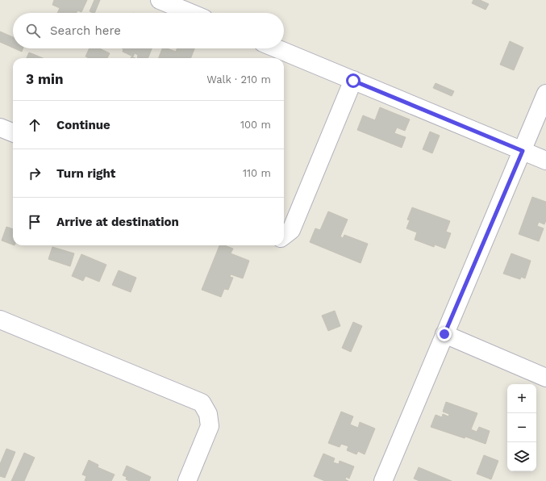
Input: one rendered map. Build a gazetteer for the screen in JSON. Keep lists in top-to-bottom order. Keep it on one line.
{"page":{"search":"Search here","heading":["3 min","Walk · 210 m"],"list":[["Continue","100 m"],["Turn right","110 m"],"Arrive at destination"],"map_buttons":["+","−"]}}
